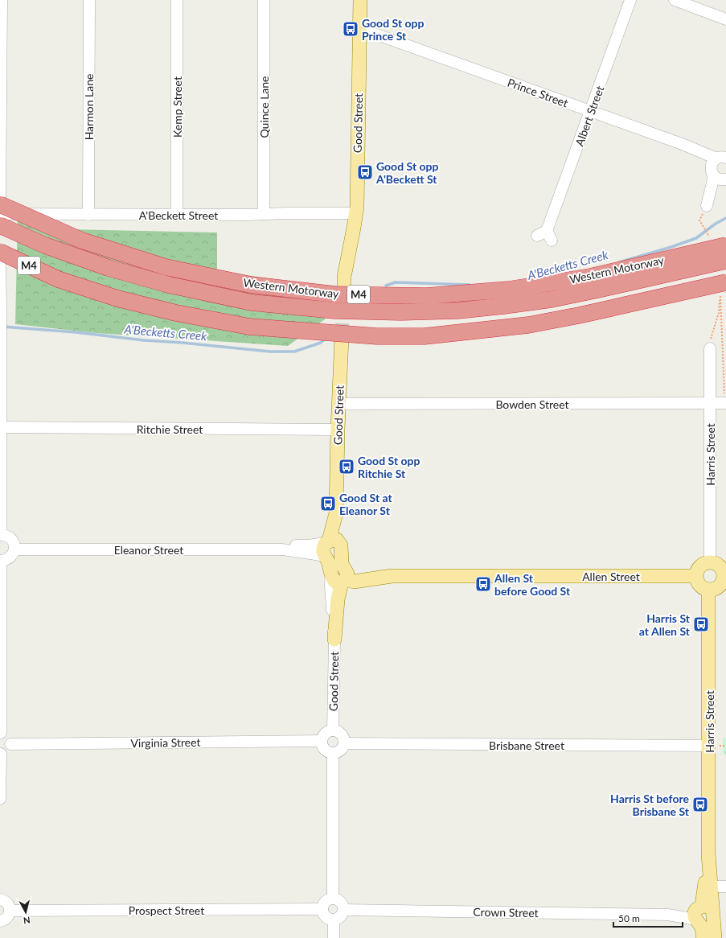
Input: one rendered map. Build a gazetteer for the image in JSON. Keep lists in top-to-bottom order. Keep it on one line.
{"streets":{"highway":["M4","Western Motorway"],"main road":["Good Street","Harris Street","Allen Street"],"street":["Prince Street","Harmon Lane","Kemp Street","Quince Lane","Albert Street","A'Beckett Street","Bowden Street","Ritchie Street","Eleanor Street","Virginia Street","Brisbane Street","Prospect Street","Crown Street"]},"crossings":[["Prince Street","Albert Street"],["Prince Street","Good Street"],["Harmon Lane","A'Beckett Street"],["Kemp Street","A'Beckett Street"],["Quince Lane","A'Beckett Street"],["Good Street","A'Beckett Street"],["Good Street","Bowden Street"],["Good Street","Ritchie Street"],["Good Street","Eleanor Street"],["Good Street","Virginia Street"],["Good Street","Brisbane Street"],["Bowden Street","Harris Street"],["Harris Street","Allen Street"],["Harris Street","Brisbane Street"],["Harris Street","Crown Street"],["Virginia Street","Brisbane Street"],["Prospect Street","Crown Street"]],"water":["A'Becketts Creek"],"places":{"bus stop":["Good St opp Prince St","Good St opp A'Beckett St","Good St opp Ritchie St","Good St at Eleanor St","Allen St before Good St","Harris St at Allen St","Harris St before Brisbane St"]},"scale_bar":"50 m","north":"bottom"}
